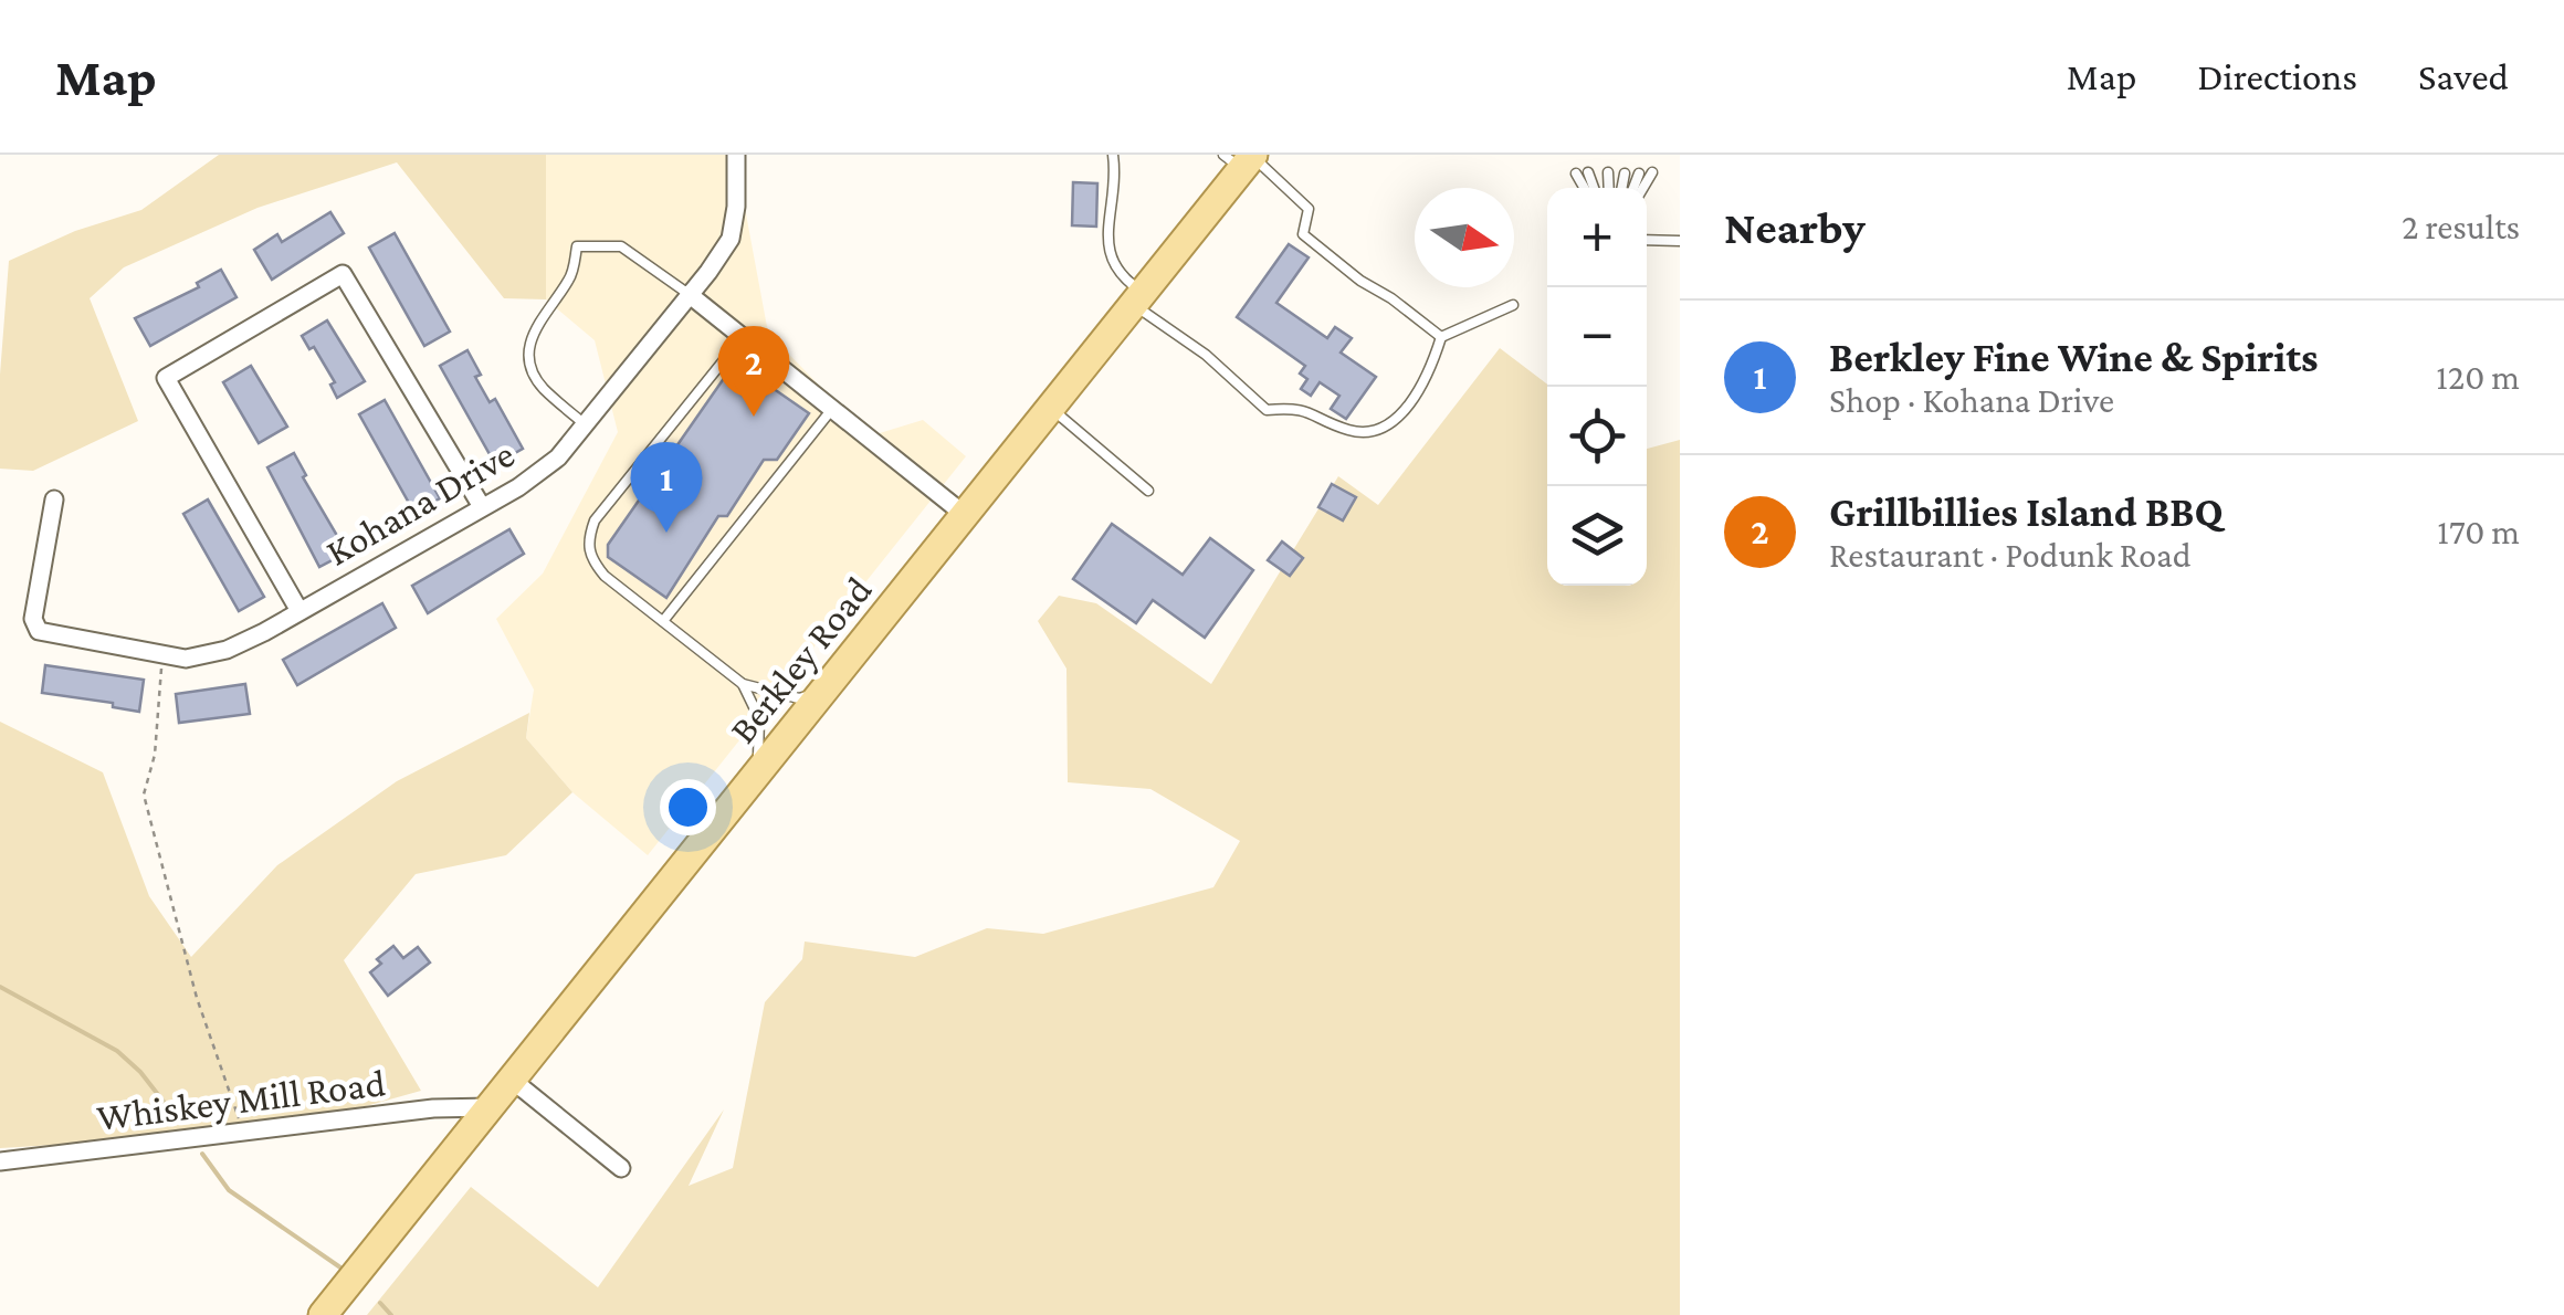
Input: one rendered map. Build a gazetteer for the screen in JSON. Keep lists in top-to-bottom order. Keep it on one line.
{"streets":{"main road":["Berkley Road"],"street":["Kohana Drive","Whiskey Mill Road"]},"crossings":[["Berkley Road","Whiskey Mill Road"]],"north":"right","page":{"header":"Map","nav":["Map","Directions","Saved"],"heading":["Nearby","2 results"],"map_buttons":["+","−"],"list":[{"mark":"1","name":"Berkley Fine Wine & Spirits","note":"Shop · Kohana Drive","value":"120 m"},{"mark":"2","name":"Grillbillies Island BBQ","note":"Restaurant · Podunk Road","value":"170 m"}],"pins":["2","1"]}}
